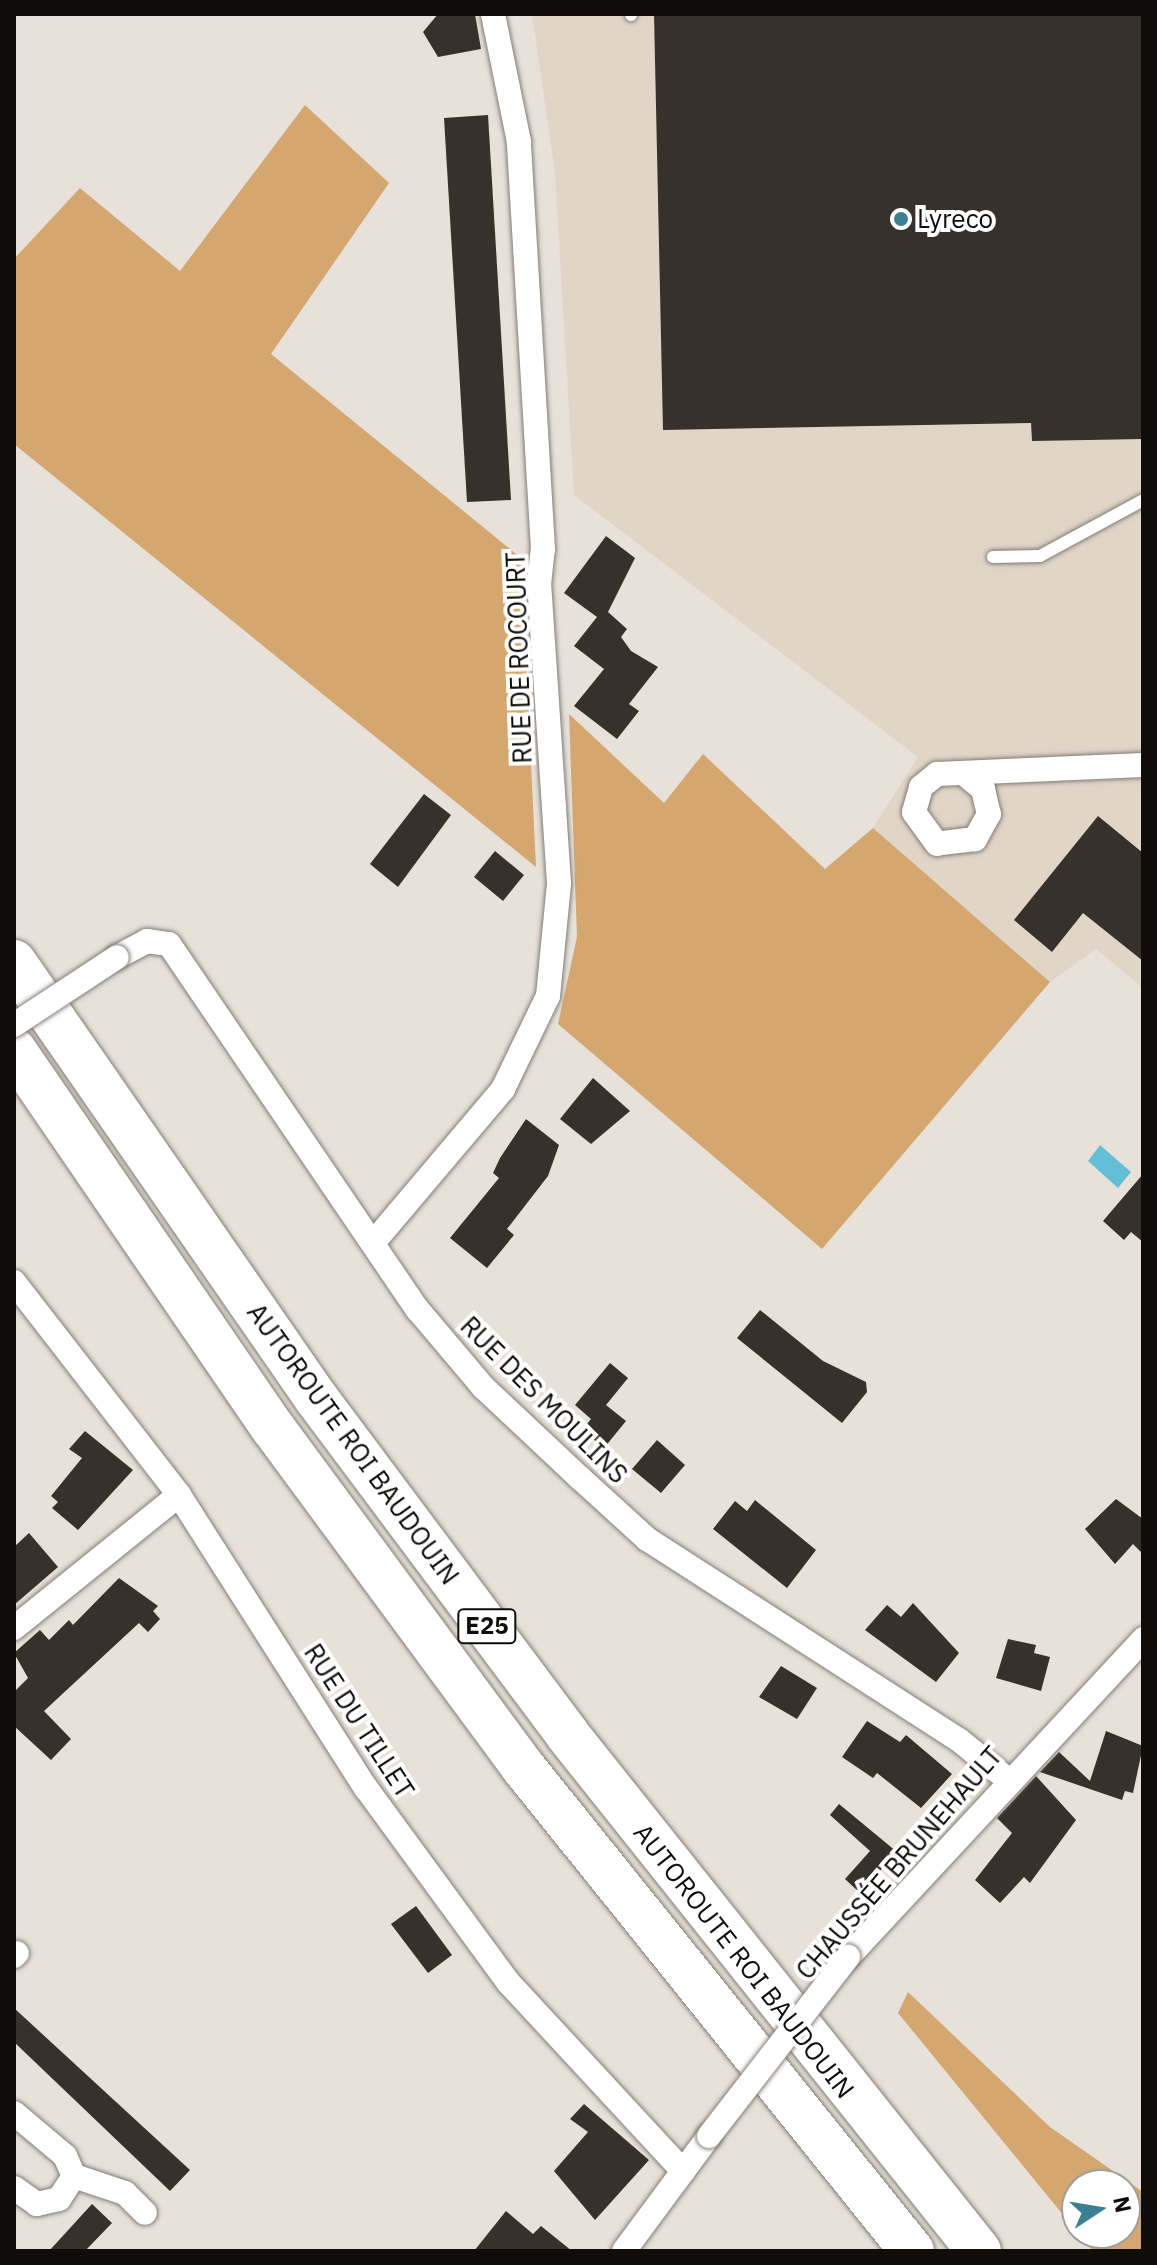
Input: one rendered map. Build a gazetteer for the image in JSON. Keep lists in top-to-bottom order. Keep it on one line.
{"streets":{"highway":["AUTOROUTE ROI BAUDOUIN","E25"],"street":["RUE DE ROCOURT","RUE DES MOULINS","RUE DU TILLET","CHAUSSÉE BRUNEHAULT"]},"crossings":[["RUE DE ROCOURT","RUE DES MOULINS"],["RUE DES MOULINS","CHAUSSÉE BRUNEHAULT"],["RUE DU TILLET","CHAUSSÉE BRUNEHAULT"]],"places":["Lyreco"],"north":"right"}
